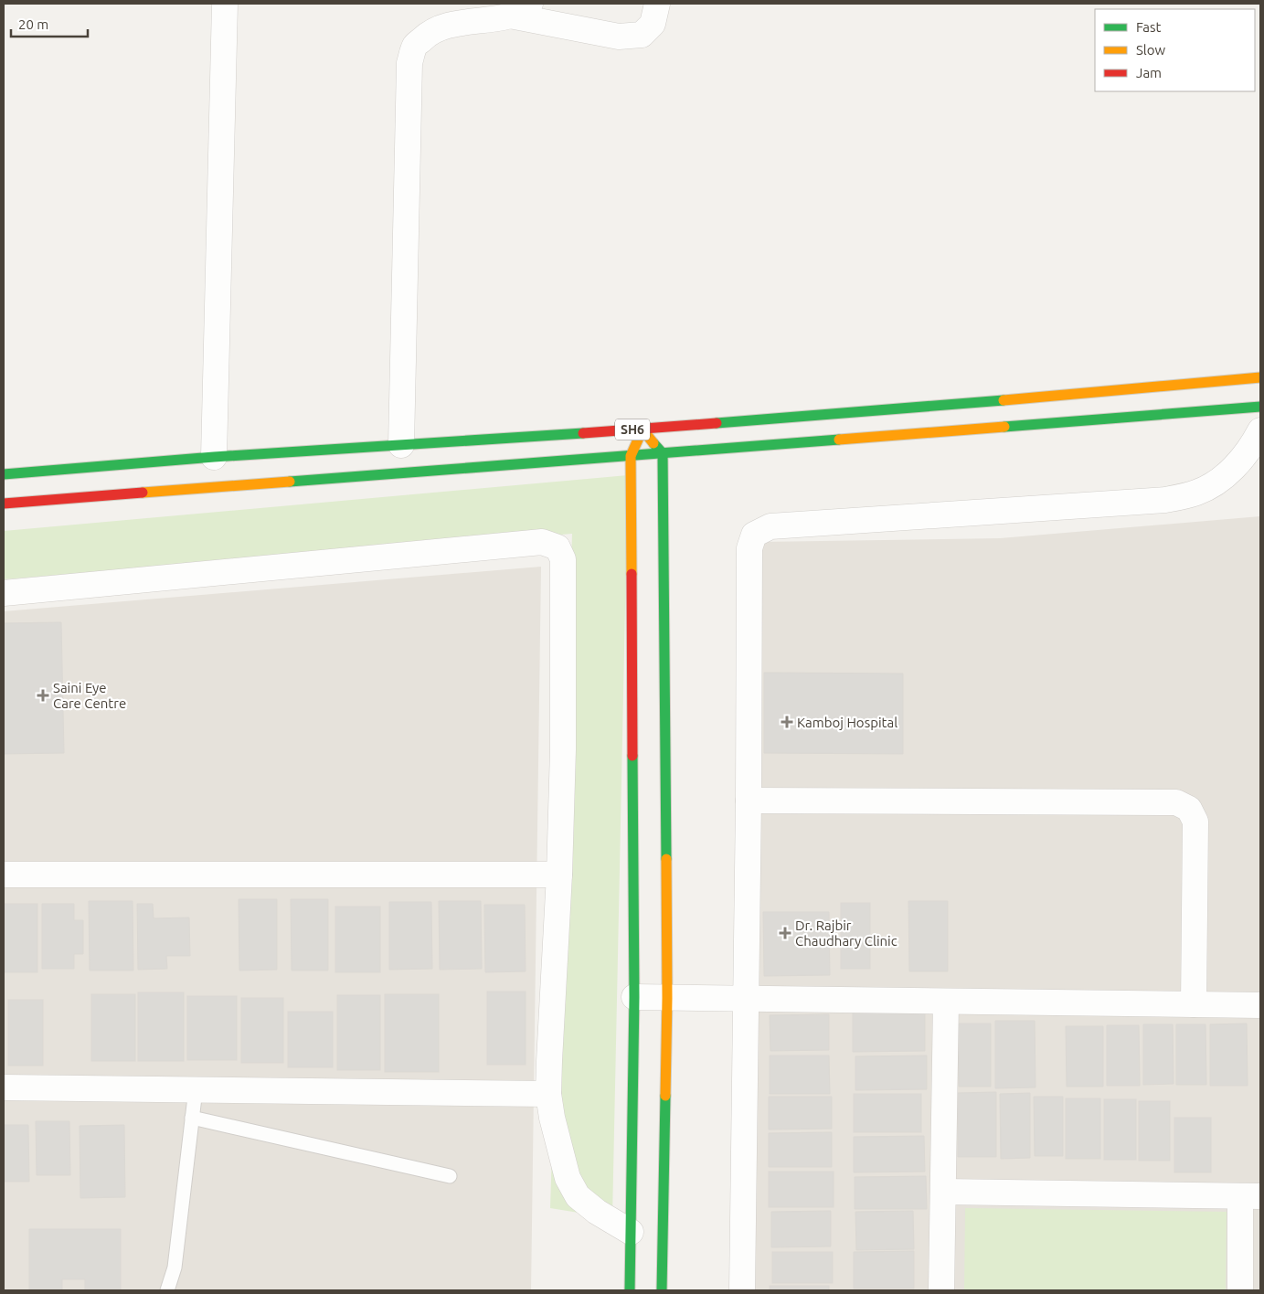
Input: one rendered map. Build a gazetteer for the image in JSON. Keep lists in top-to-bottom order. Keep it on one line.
{"streets":{"main road":["SH6"]},"places":{"health":["Saini Eye Care Centre","Kamboj Hospital","Dr. Rajbir Chaudhary Clinic"]},"legend":["Fast","Slow","Jam"],"scale_bar":"20 m"}
